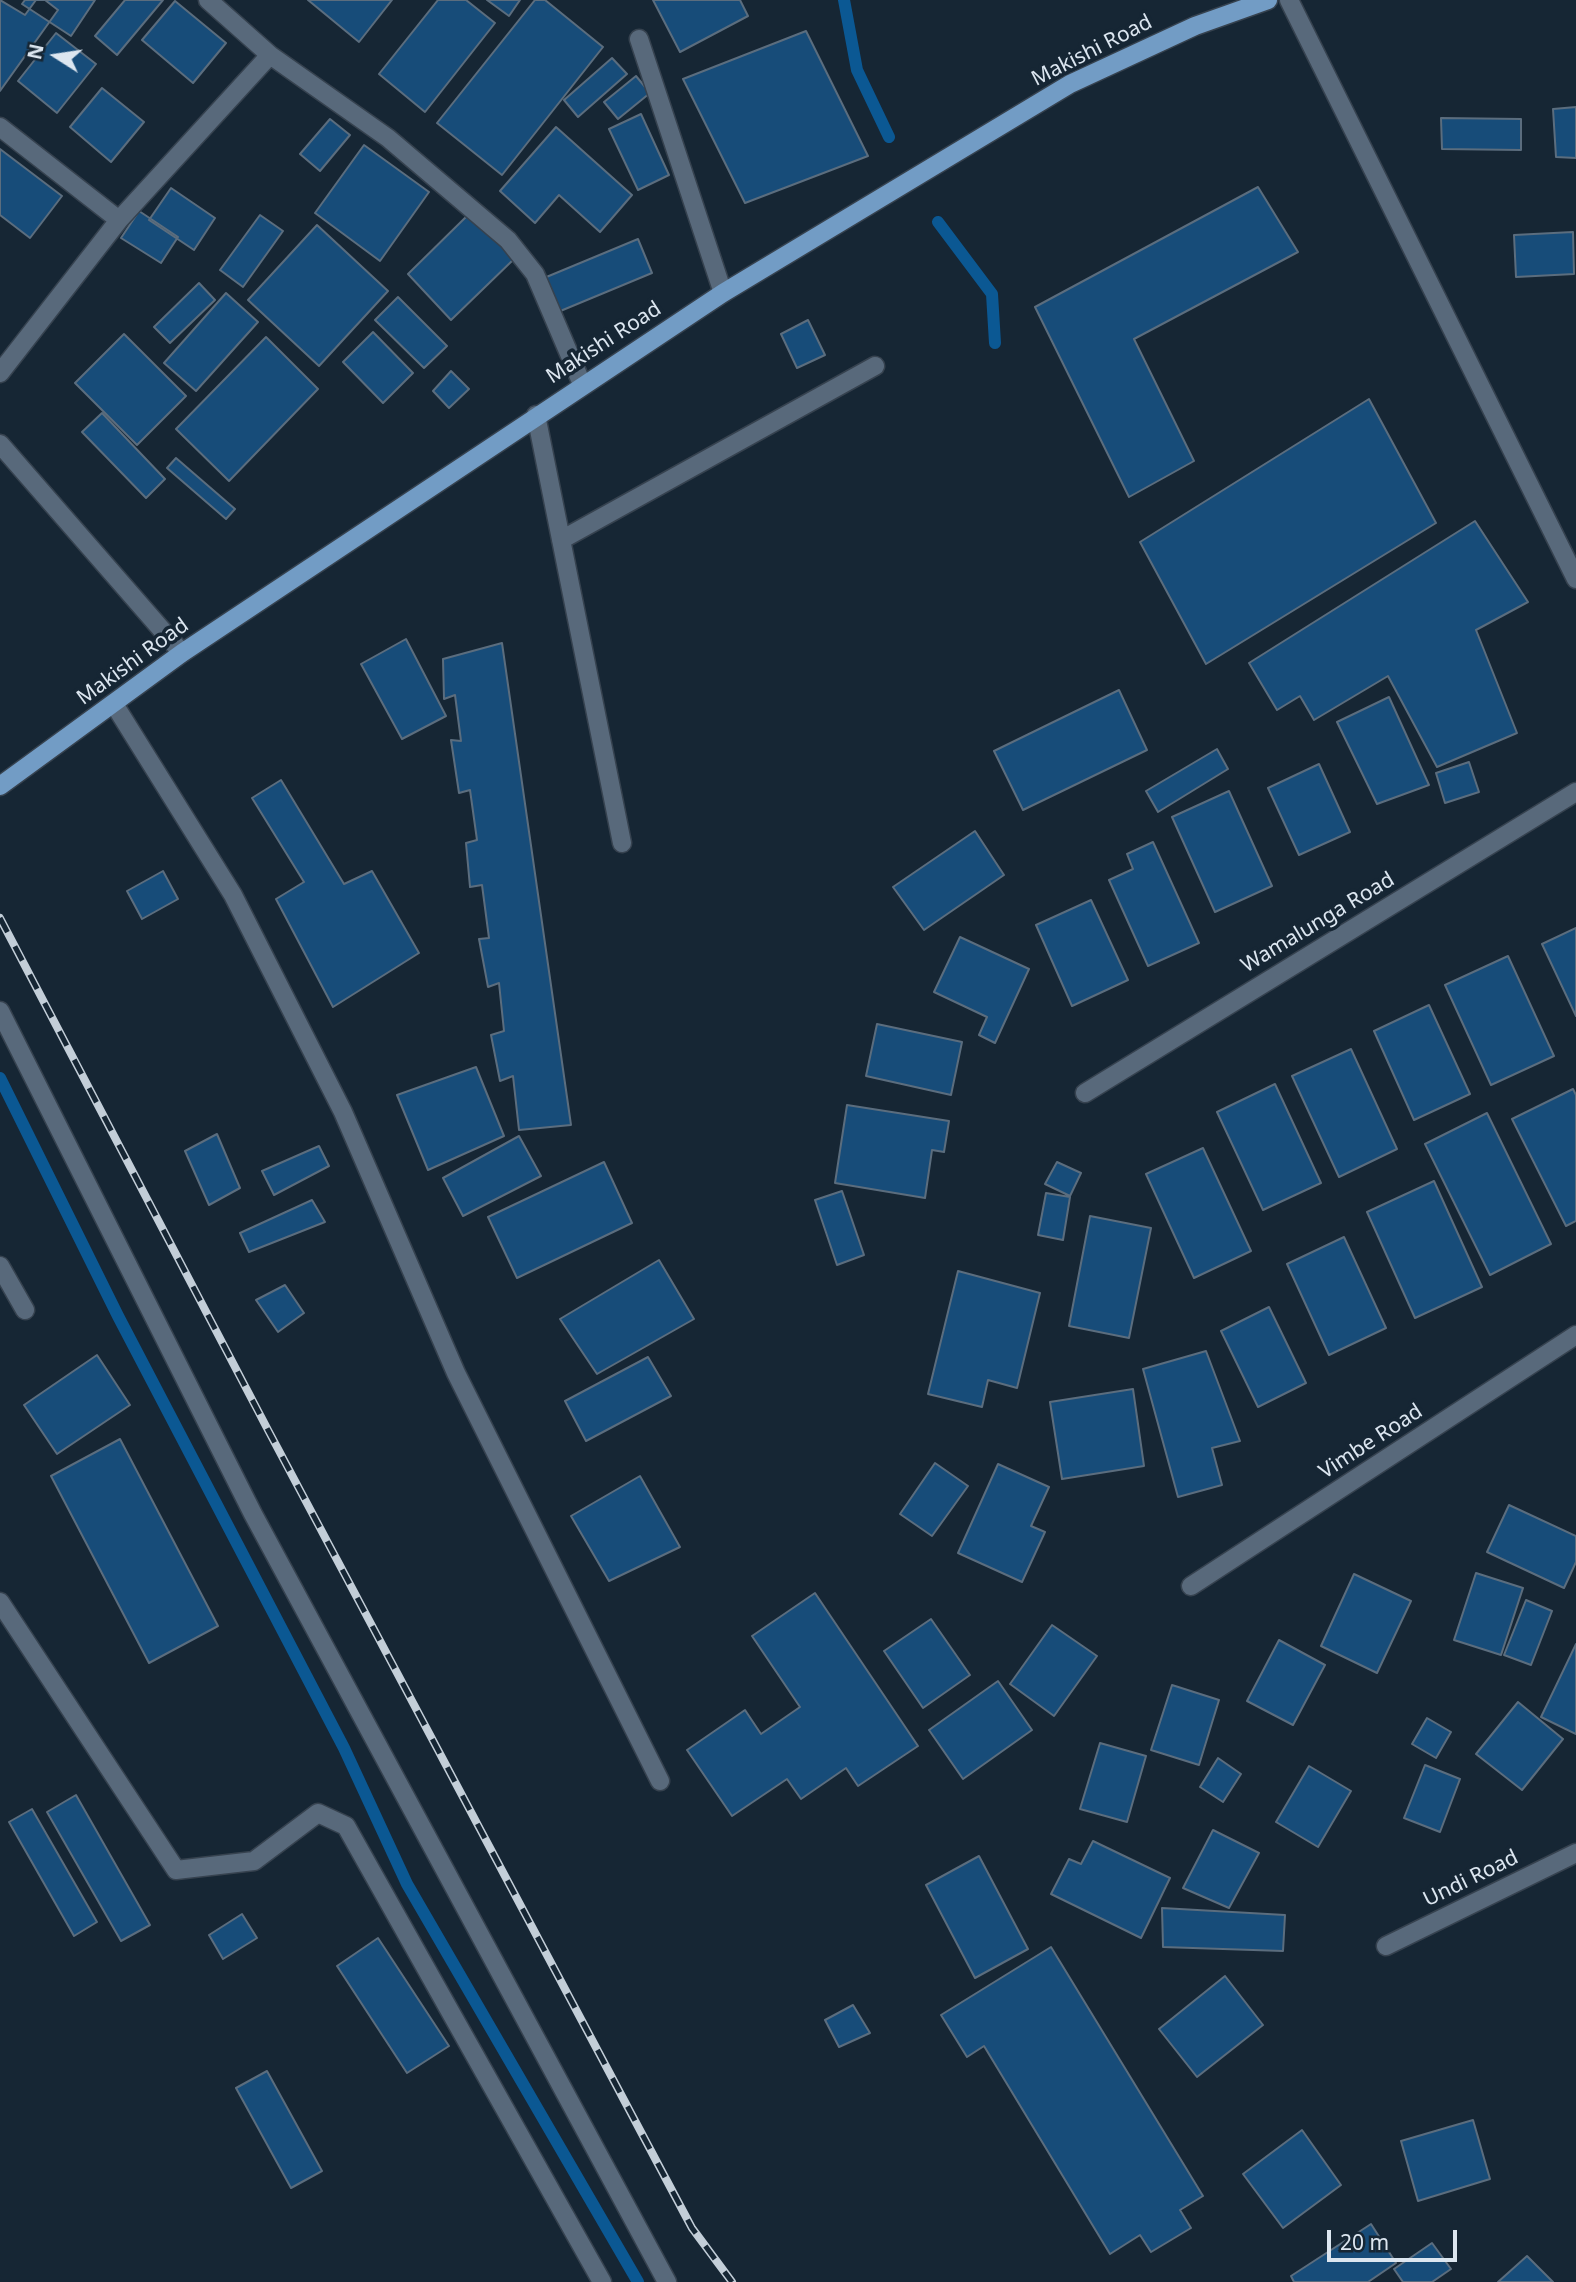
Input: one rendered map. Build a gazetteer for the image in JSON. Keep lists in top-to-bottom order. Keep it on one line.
{"streets":{"main road":["Makishi Road"],"street":["Wamalunga Road","Vimbe Road","Undi Road"]},"scale_bar":"20 m","north":"left"}
